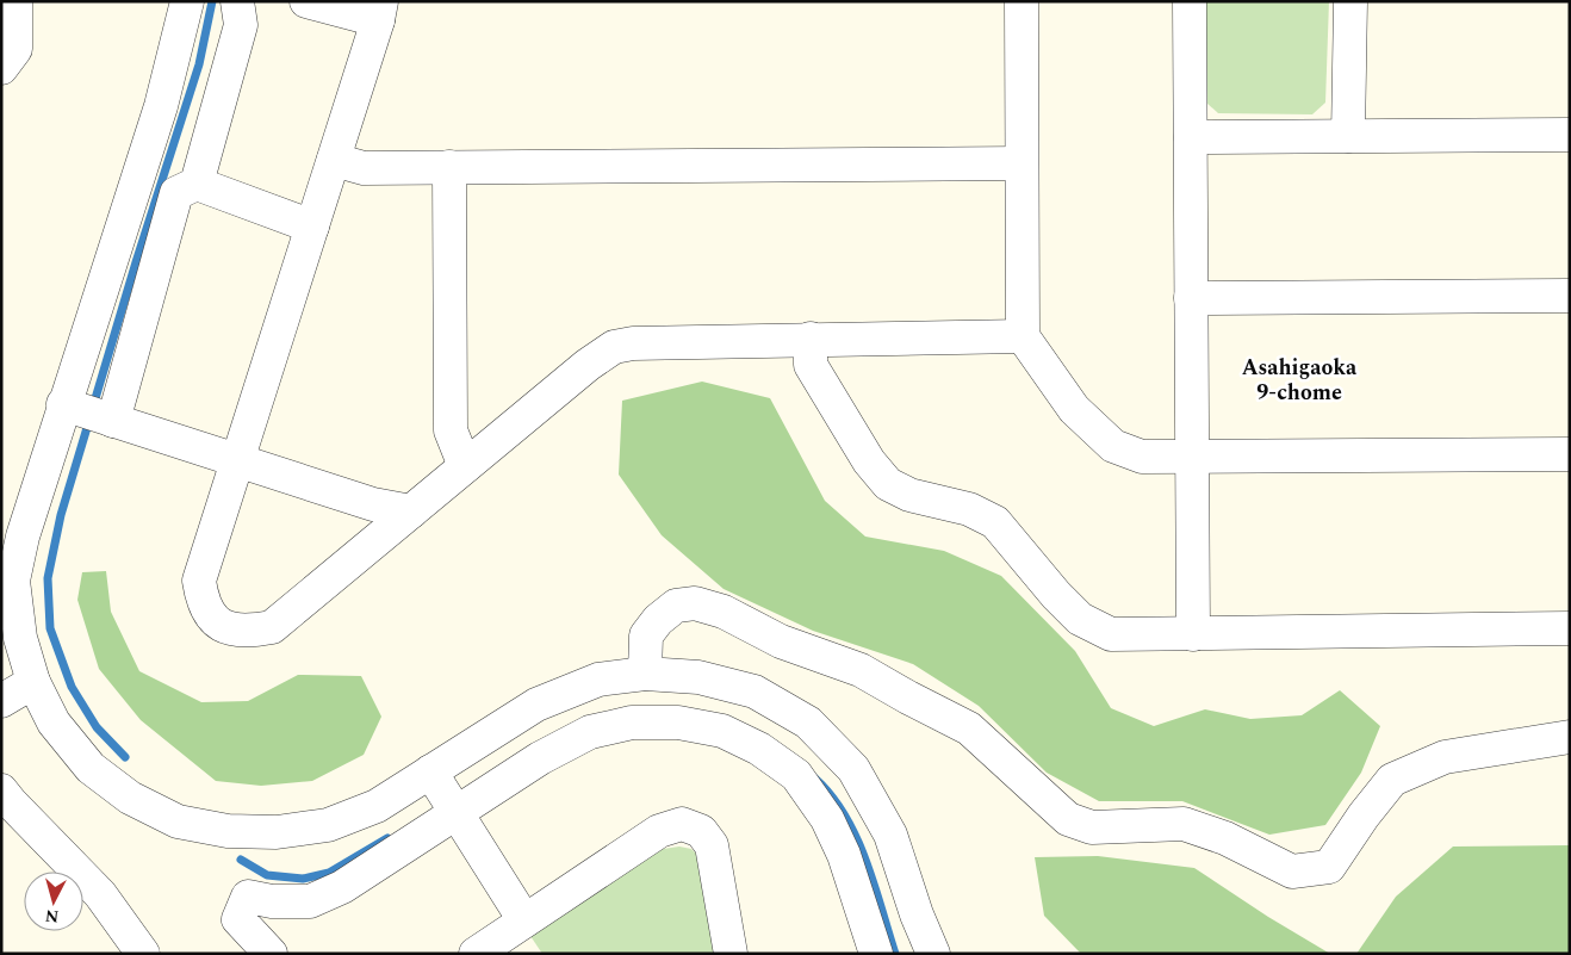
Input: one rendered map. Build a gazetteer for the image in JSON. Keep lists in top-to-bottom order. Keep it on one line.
{"districts":["Asahigaoka 9-chome"],"north":"bottom"}
